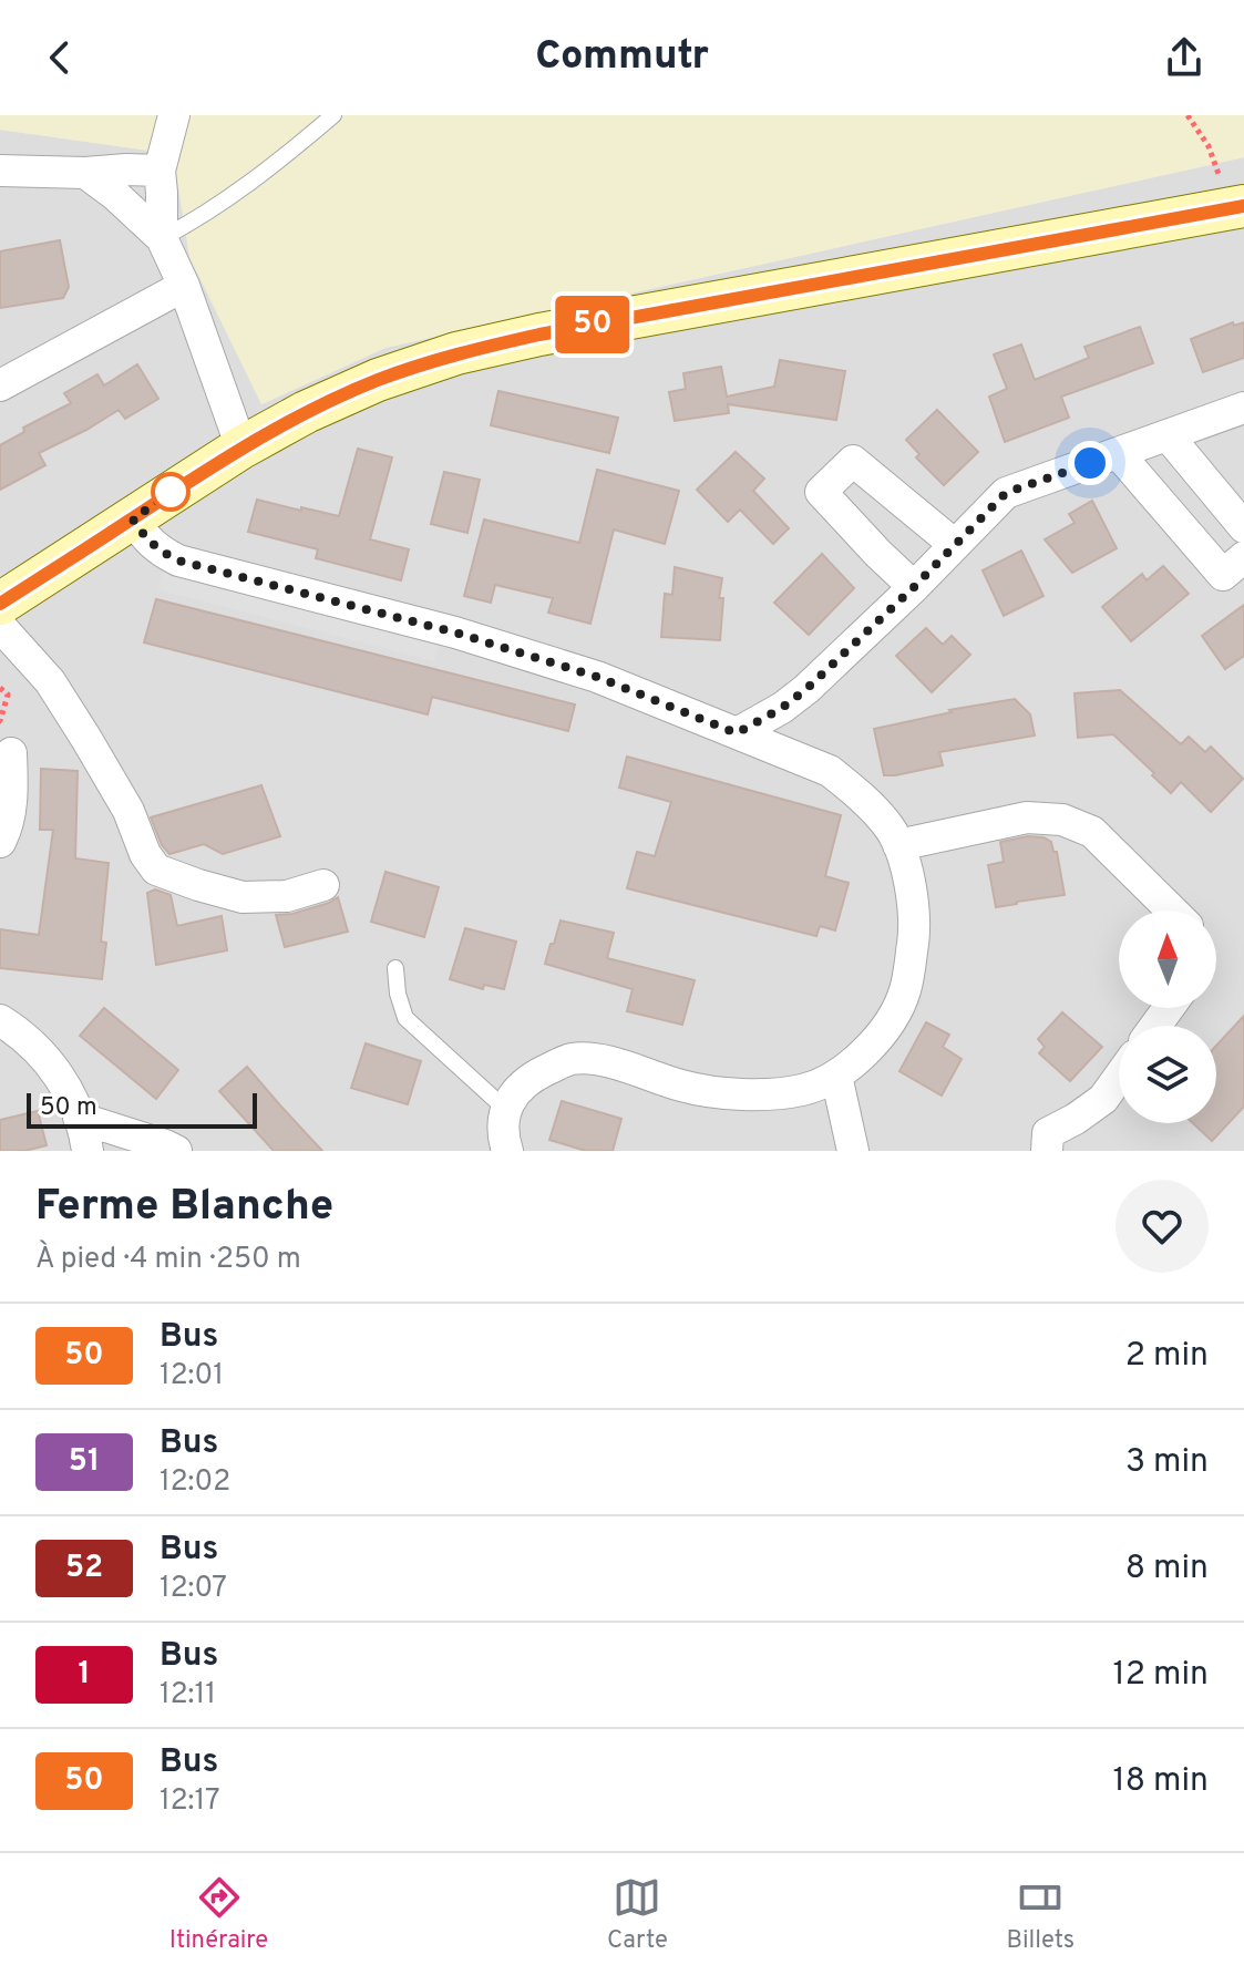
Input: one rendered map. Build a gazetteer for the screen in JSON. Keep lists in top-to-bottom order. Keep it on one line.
{"lines":["bus line 50"],"scale_bar":"50 m","north":"top","page":{"header":"Commutr","on_map":"50","scale":"50 m","heading":["Ferme Blanche","À pied · 4 min · 250 m"],"list":[{"mark":"50","name":"Bus","note":"12:01","value":"2 min"},{"mark":"51","name":"Bus","note":"12:02","value":"3 min"},{"mark":"52","name":"Bus","note":"12:07","value":"8 min"},{"mark":"1","name":"Bus","note":"12:11","value":"12 min"},{"mark":"50","name":"Bus","note":"12:17","value":"18 min"}],"tabs":["Itinéraire","Carte","Billets"]}}
